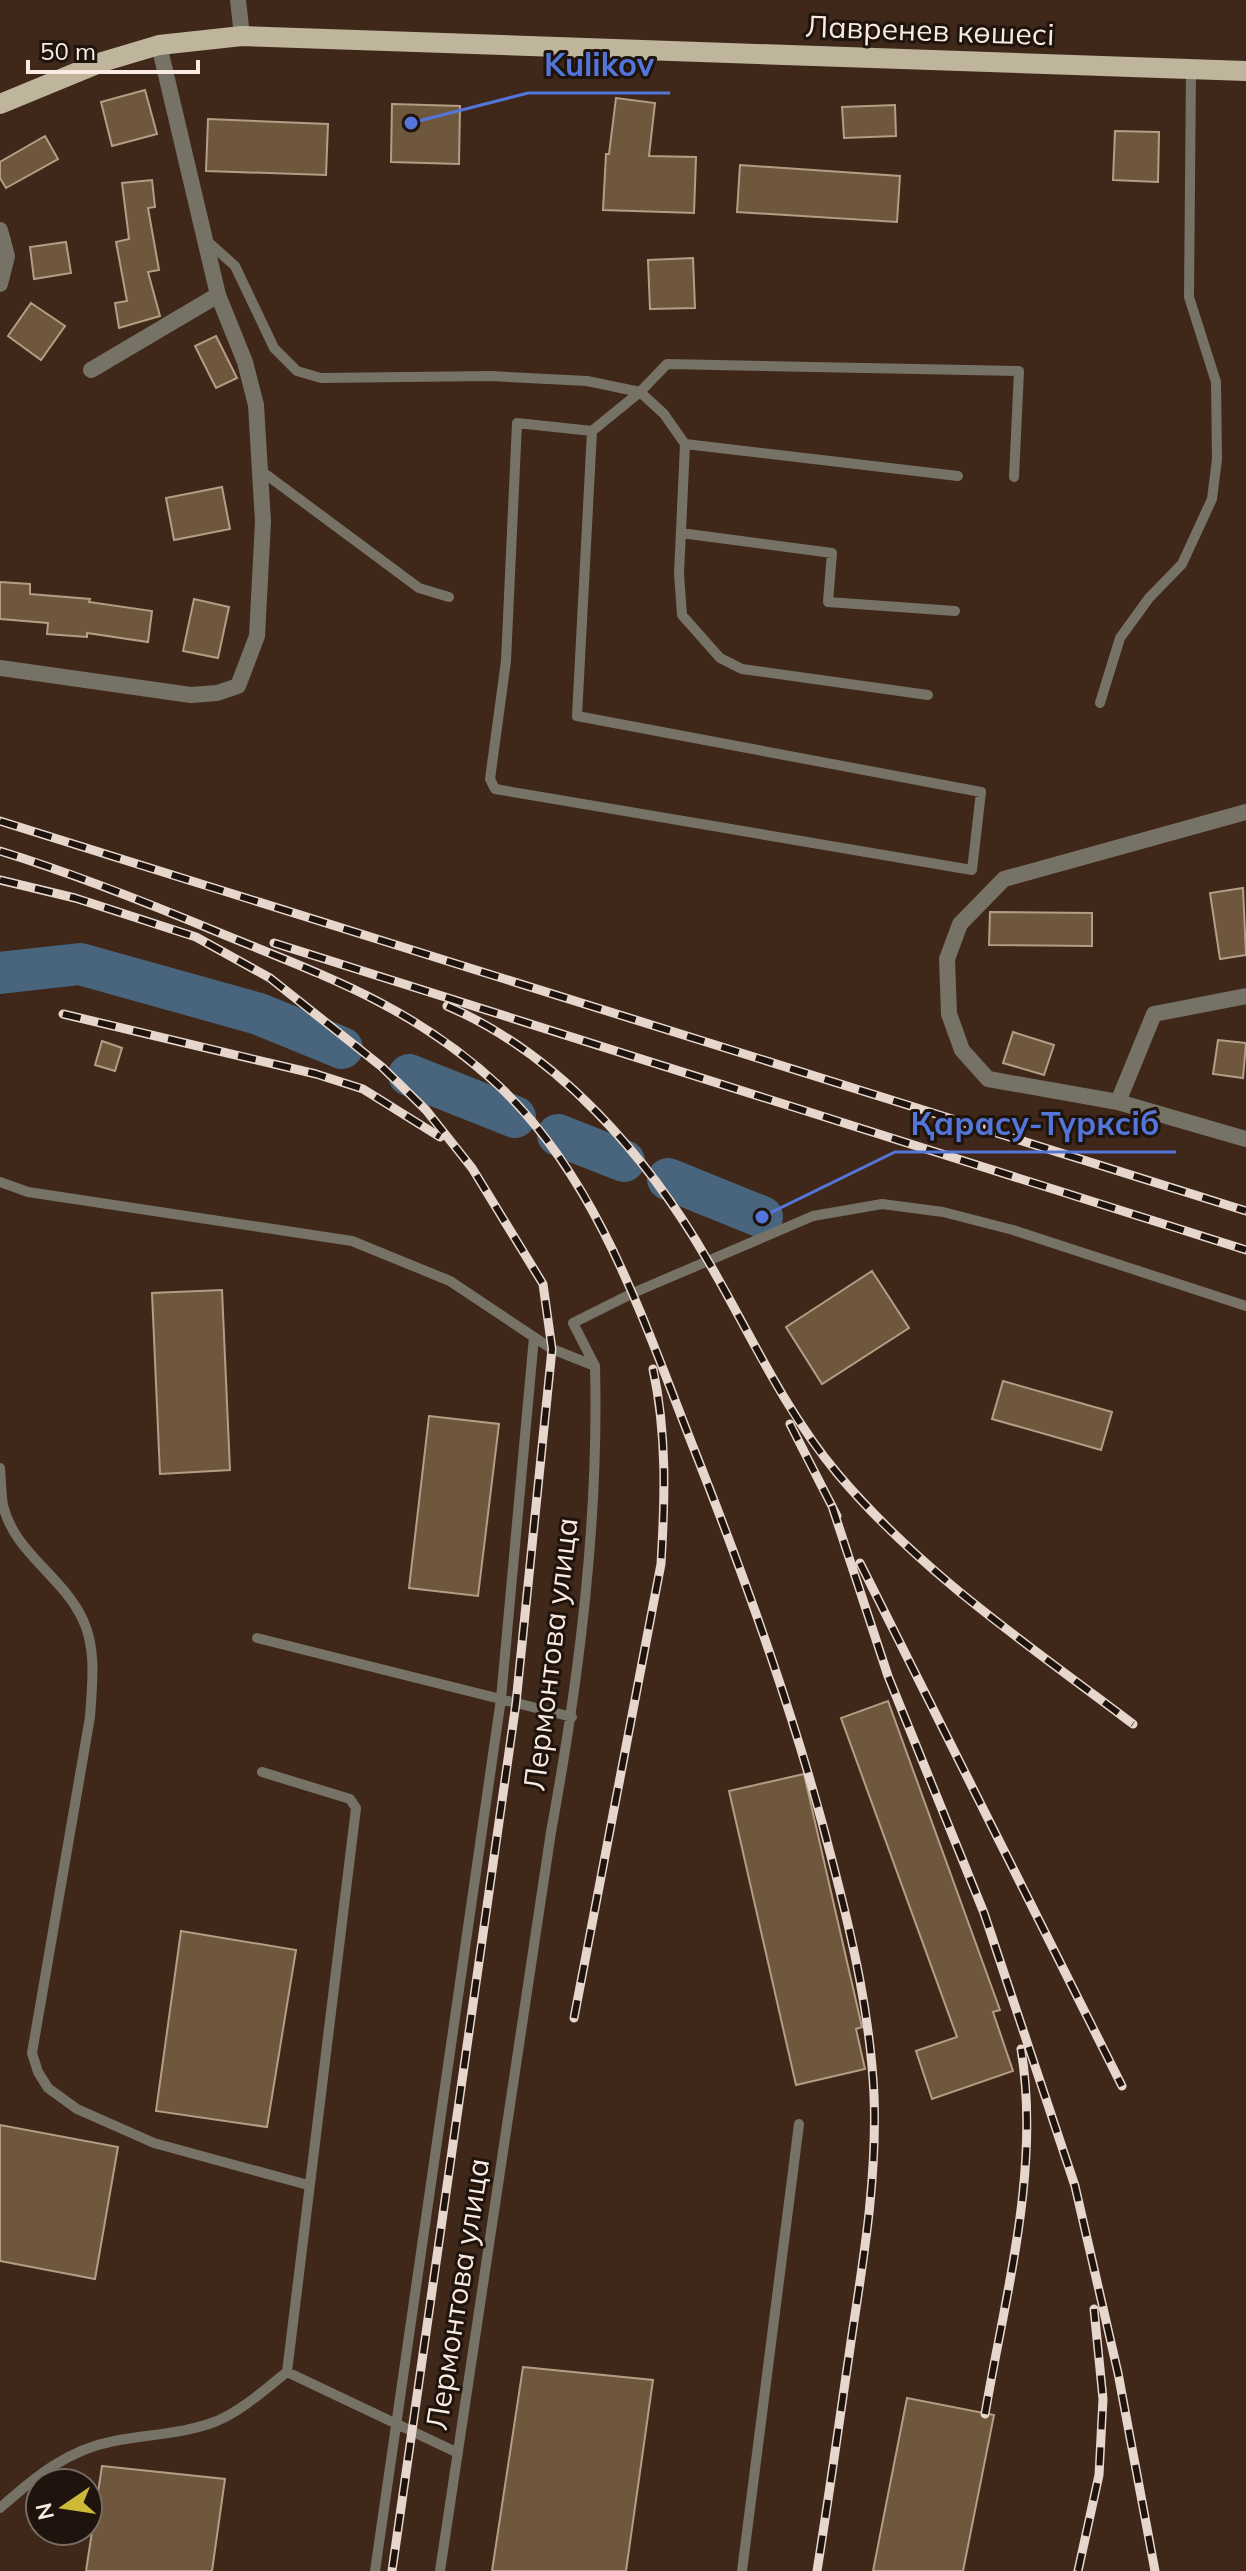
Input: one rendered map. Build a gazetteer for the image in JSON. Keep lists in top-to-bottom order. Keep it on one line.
{"streets":{"main road":["Лавренев көшесі"],"lane":["Лермонтова улица"]},"places":["Kulikov","Қарасу-Түрксіб"],"scale_bar":"50 m","north":"left"}
